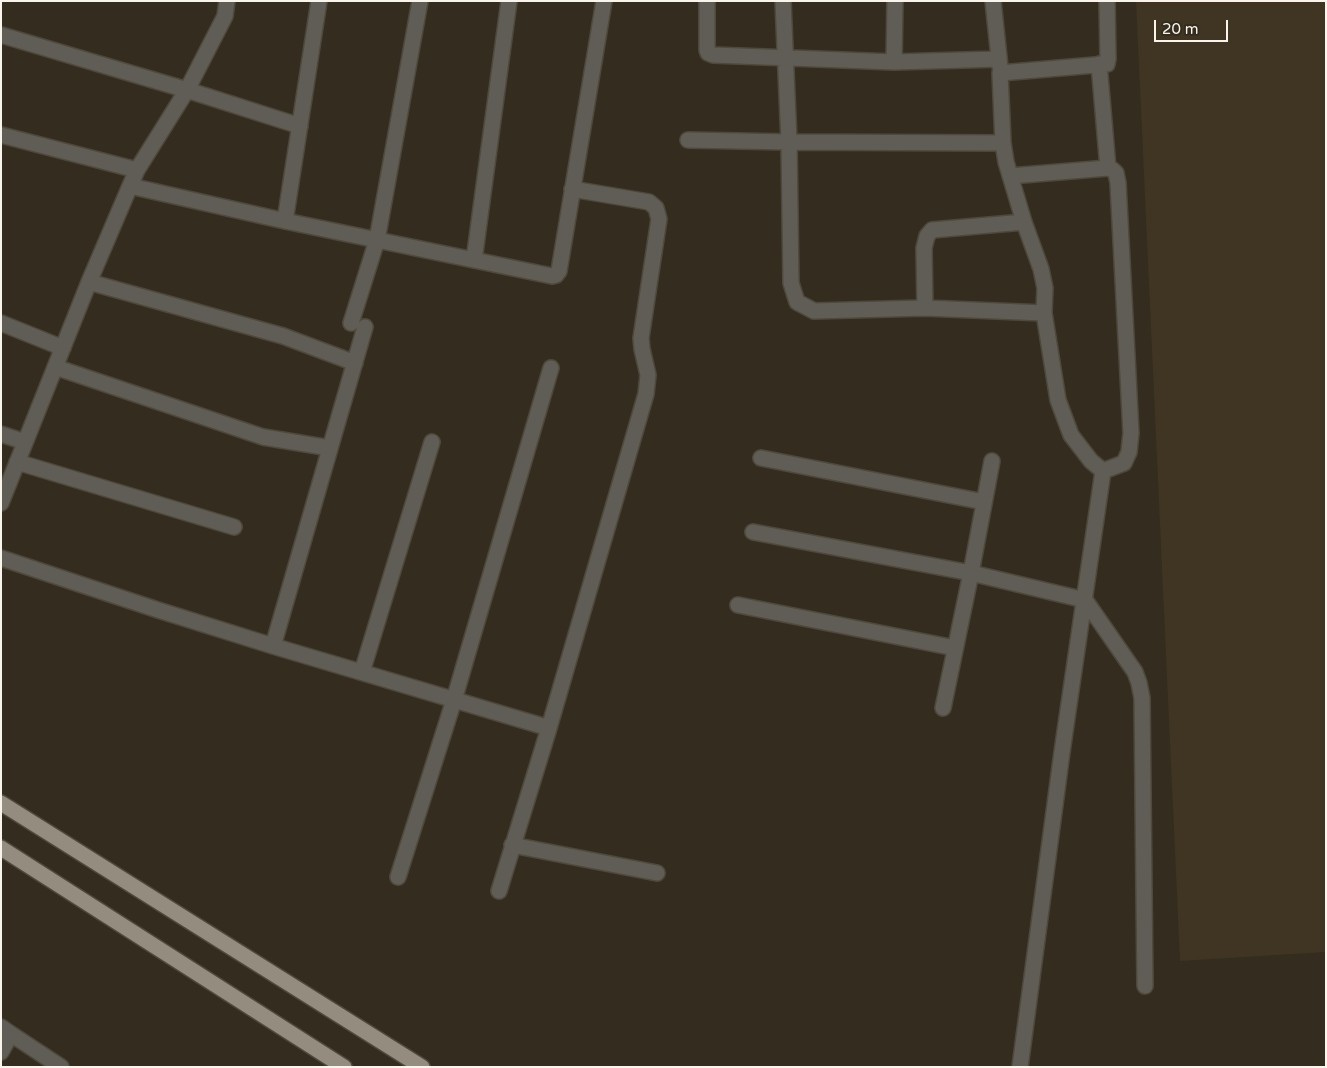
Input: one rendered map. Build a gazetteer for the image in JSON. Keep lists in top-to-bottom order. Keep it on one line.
{"scale_bar":"20 m"}
